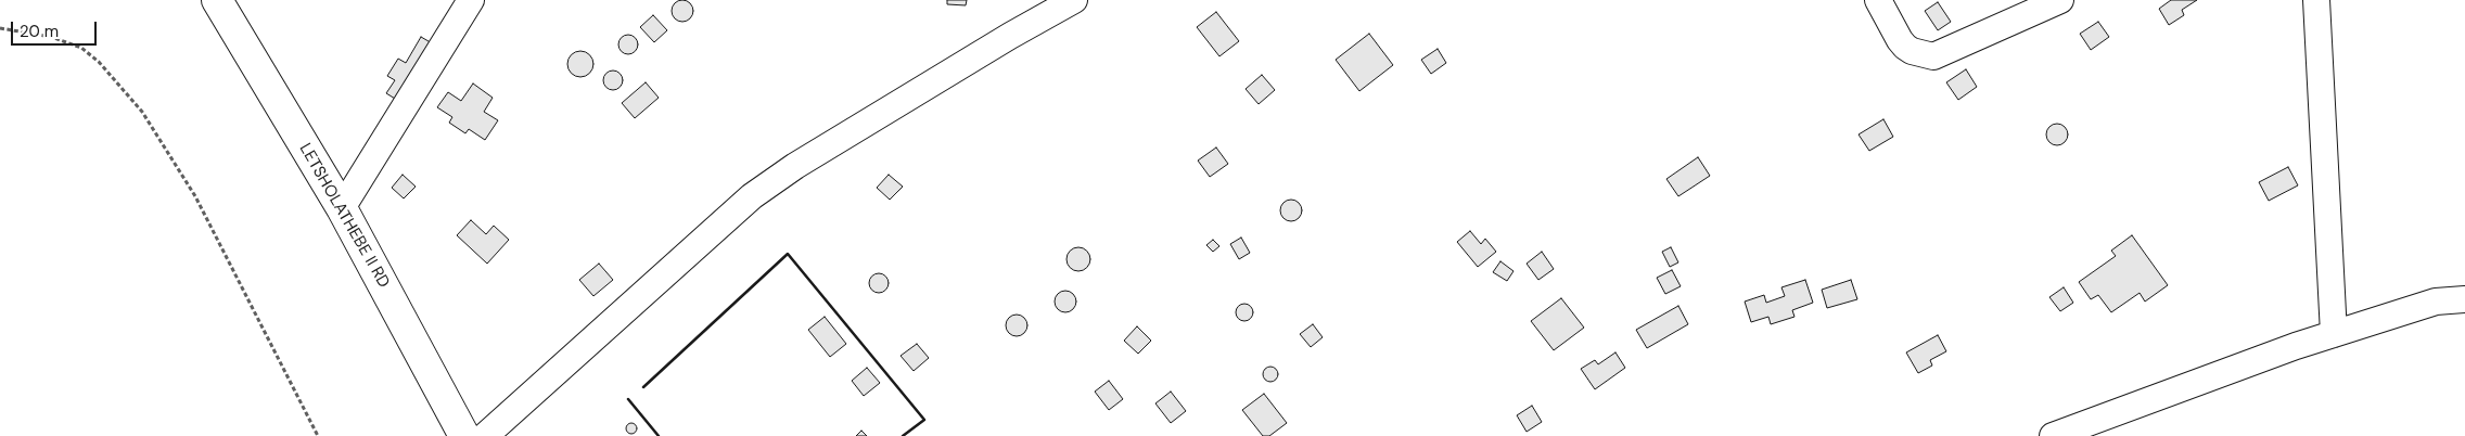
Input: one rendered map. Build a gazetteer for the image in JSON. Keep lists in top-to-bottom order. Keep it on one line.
{"streets":{"street":["LETSHOLATHEBE II RD"]},"scale_bar":"20 m"}
